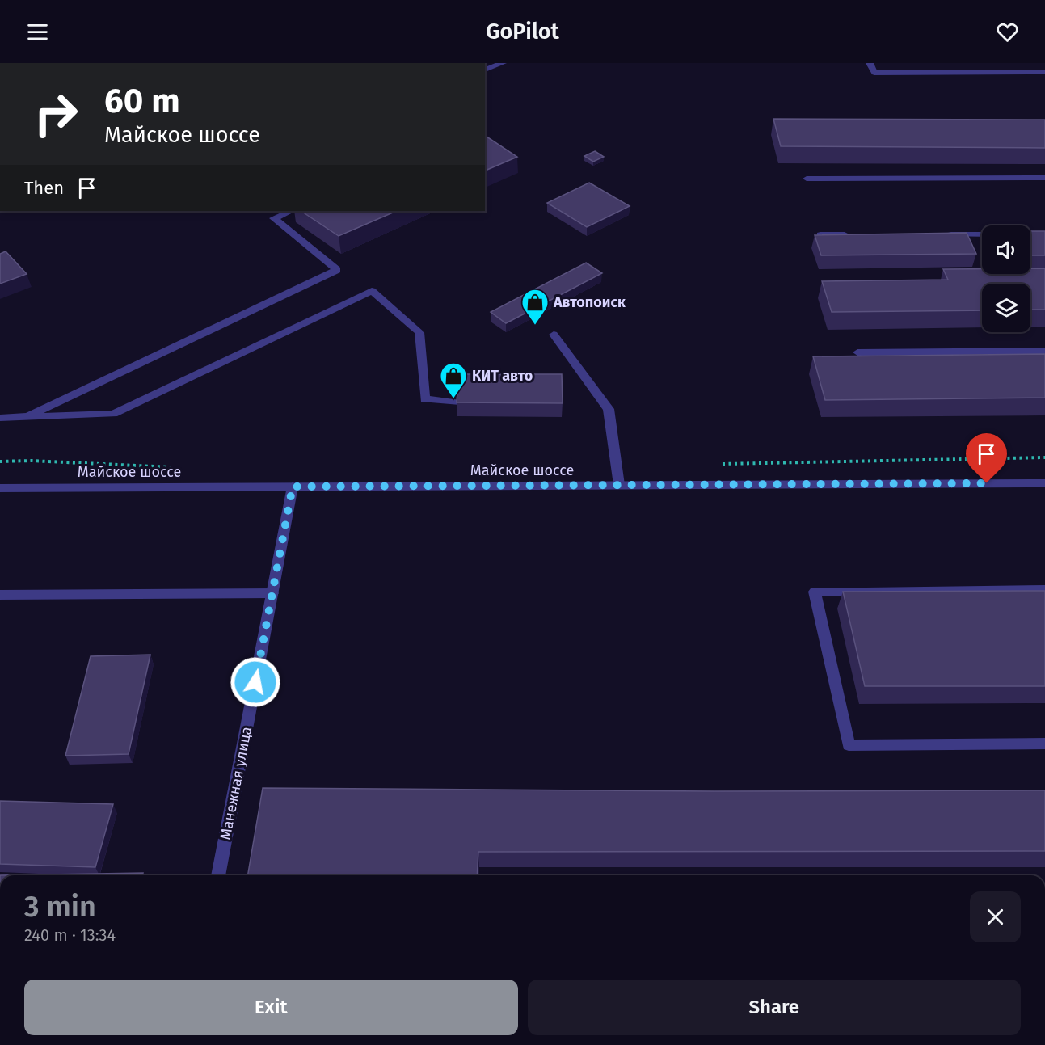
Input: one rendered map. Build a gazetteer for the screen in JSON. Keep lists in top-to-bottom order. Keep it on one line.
{"streets":{"street":["Майское шоссе","Манежная улица"]},"crossings":[["Майское шоссе","Манежная улица"]],"places":{"shop":["Автопоиск","КИТ авто"]},"page":{"header":"GoPilot","turn":["60 m","Майское шоссе"],"then":"Then","heading":["3 min","240 m · 13:34"],"buttons":["Exit","Share"]}}
